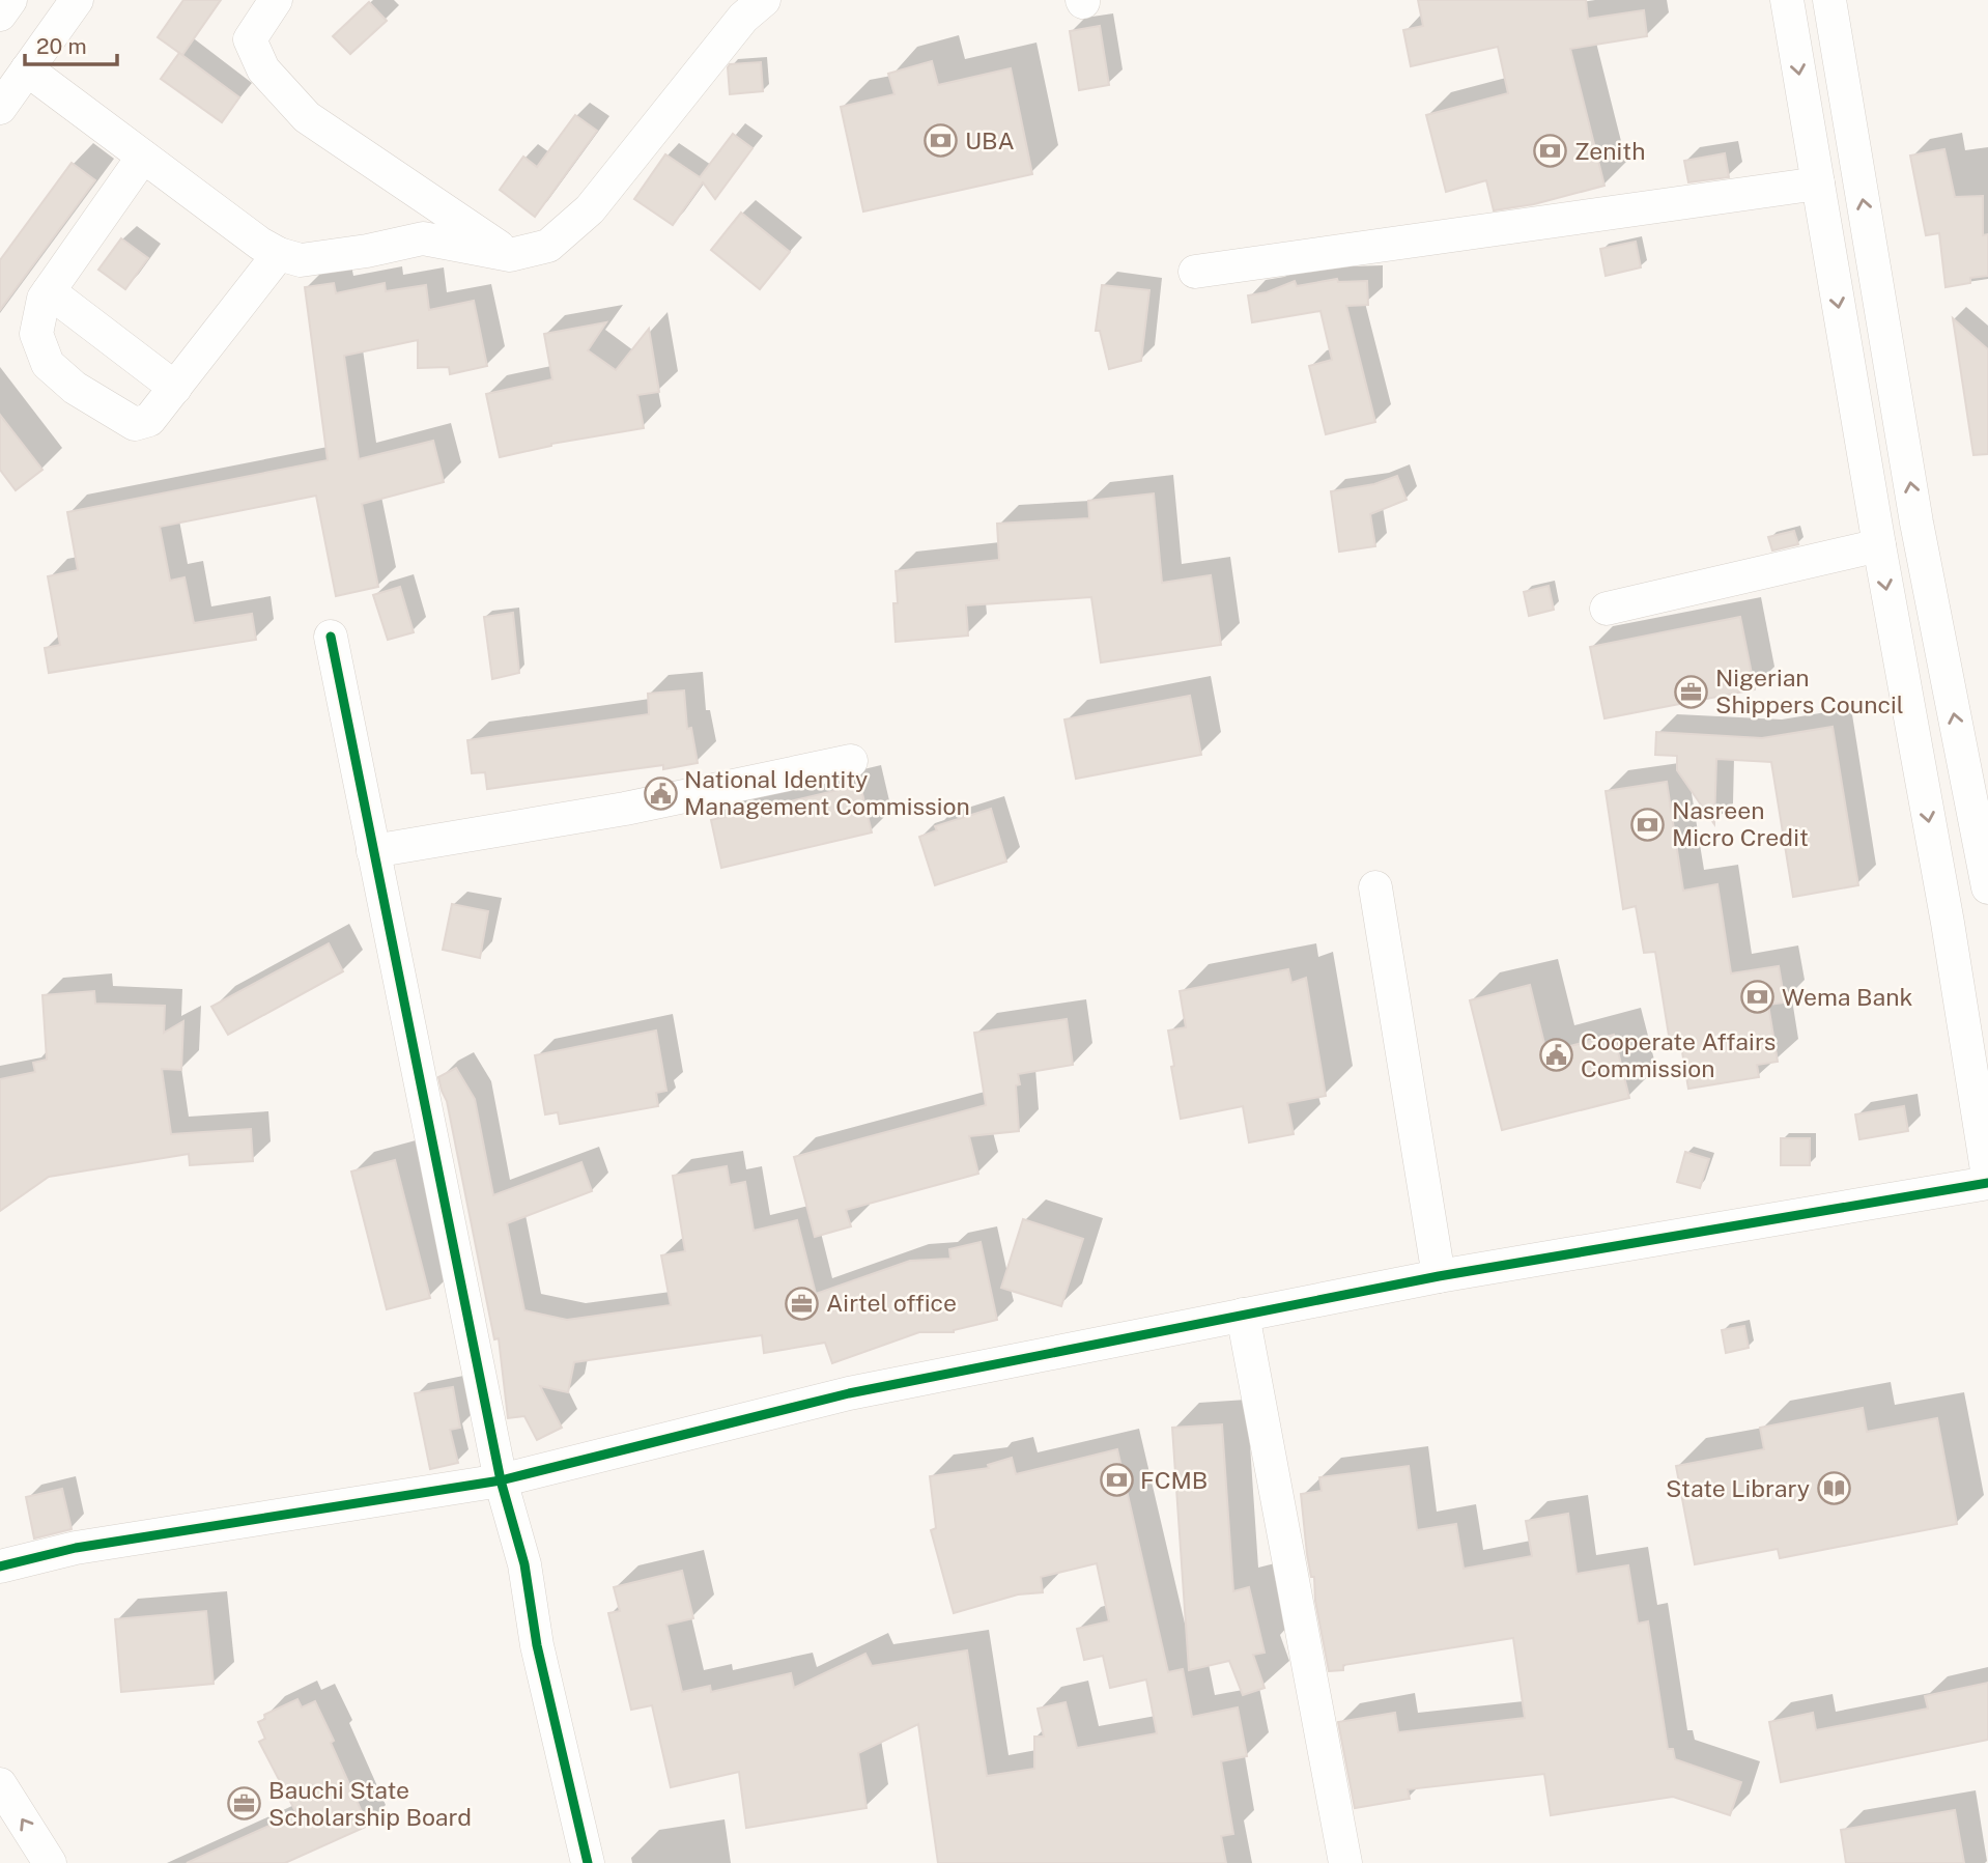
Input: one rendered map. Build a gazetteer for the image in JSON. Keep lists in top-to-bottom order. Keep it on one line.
{"places":{"bank":["UBA","Zenith","Nasreen Micro Credit","Wema Bank","FCMB"],"office":["Nigerian Shippers Council","Airtel office","Bauchi State Scholarship Board"],"public building":["National Identity Management Commission","Cooperate Affairs Commission"],"library":["State Library"]},"scale_bar":"20 m"}
